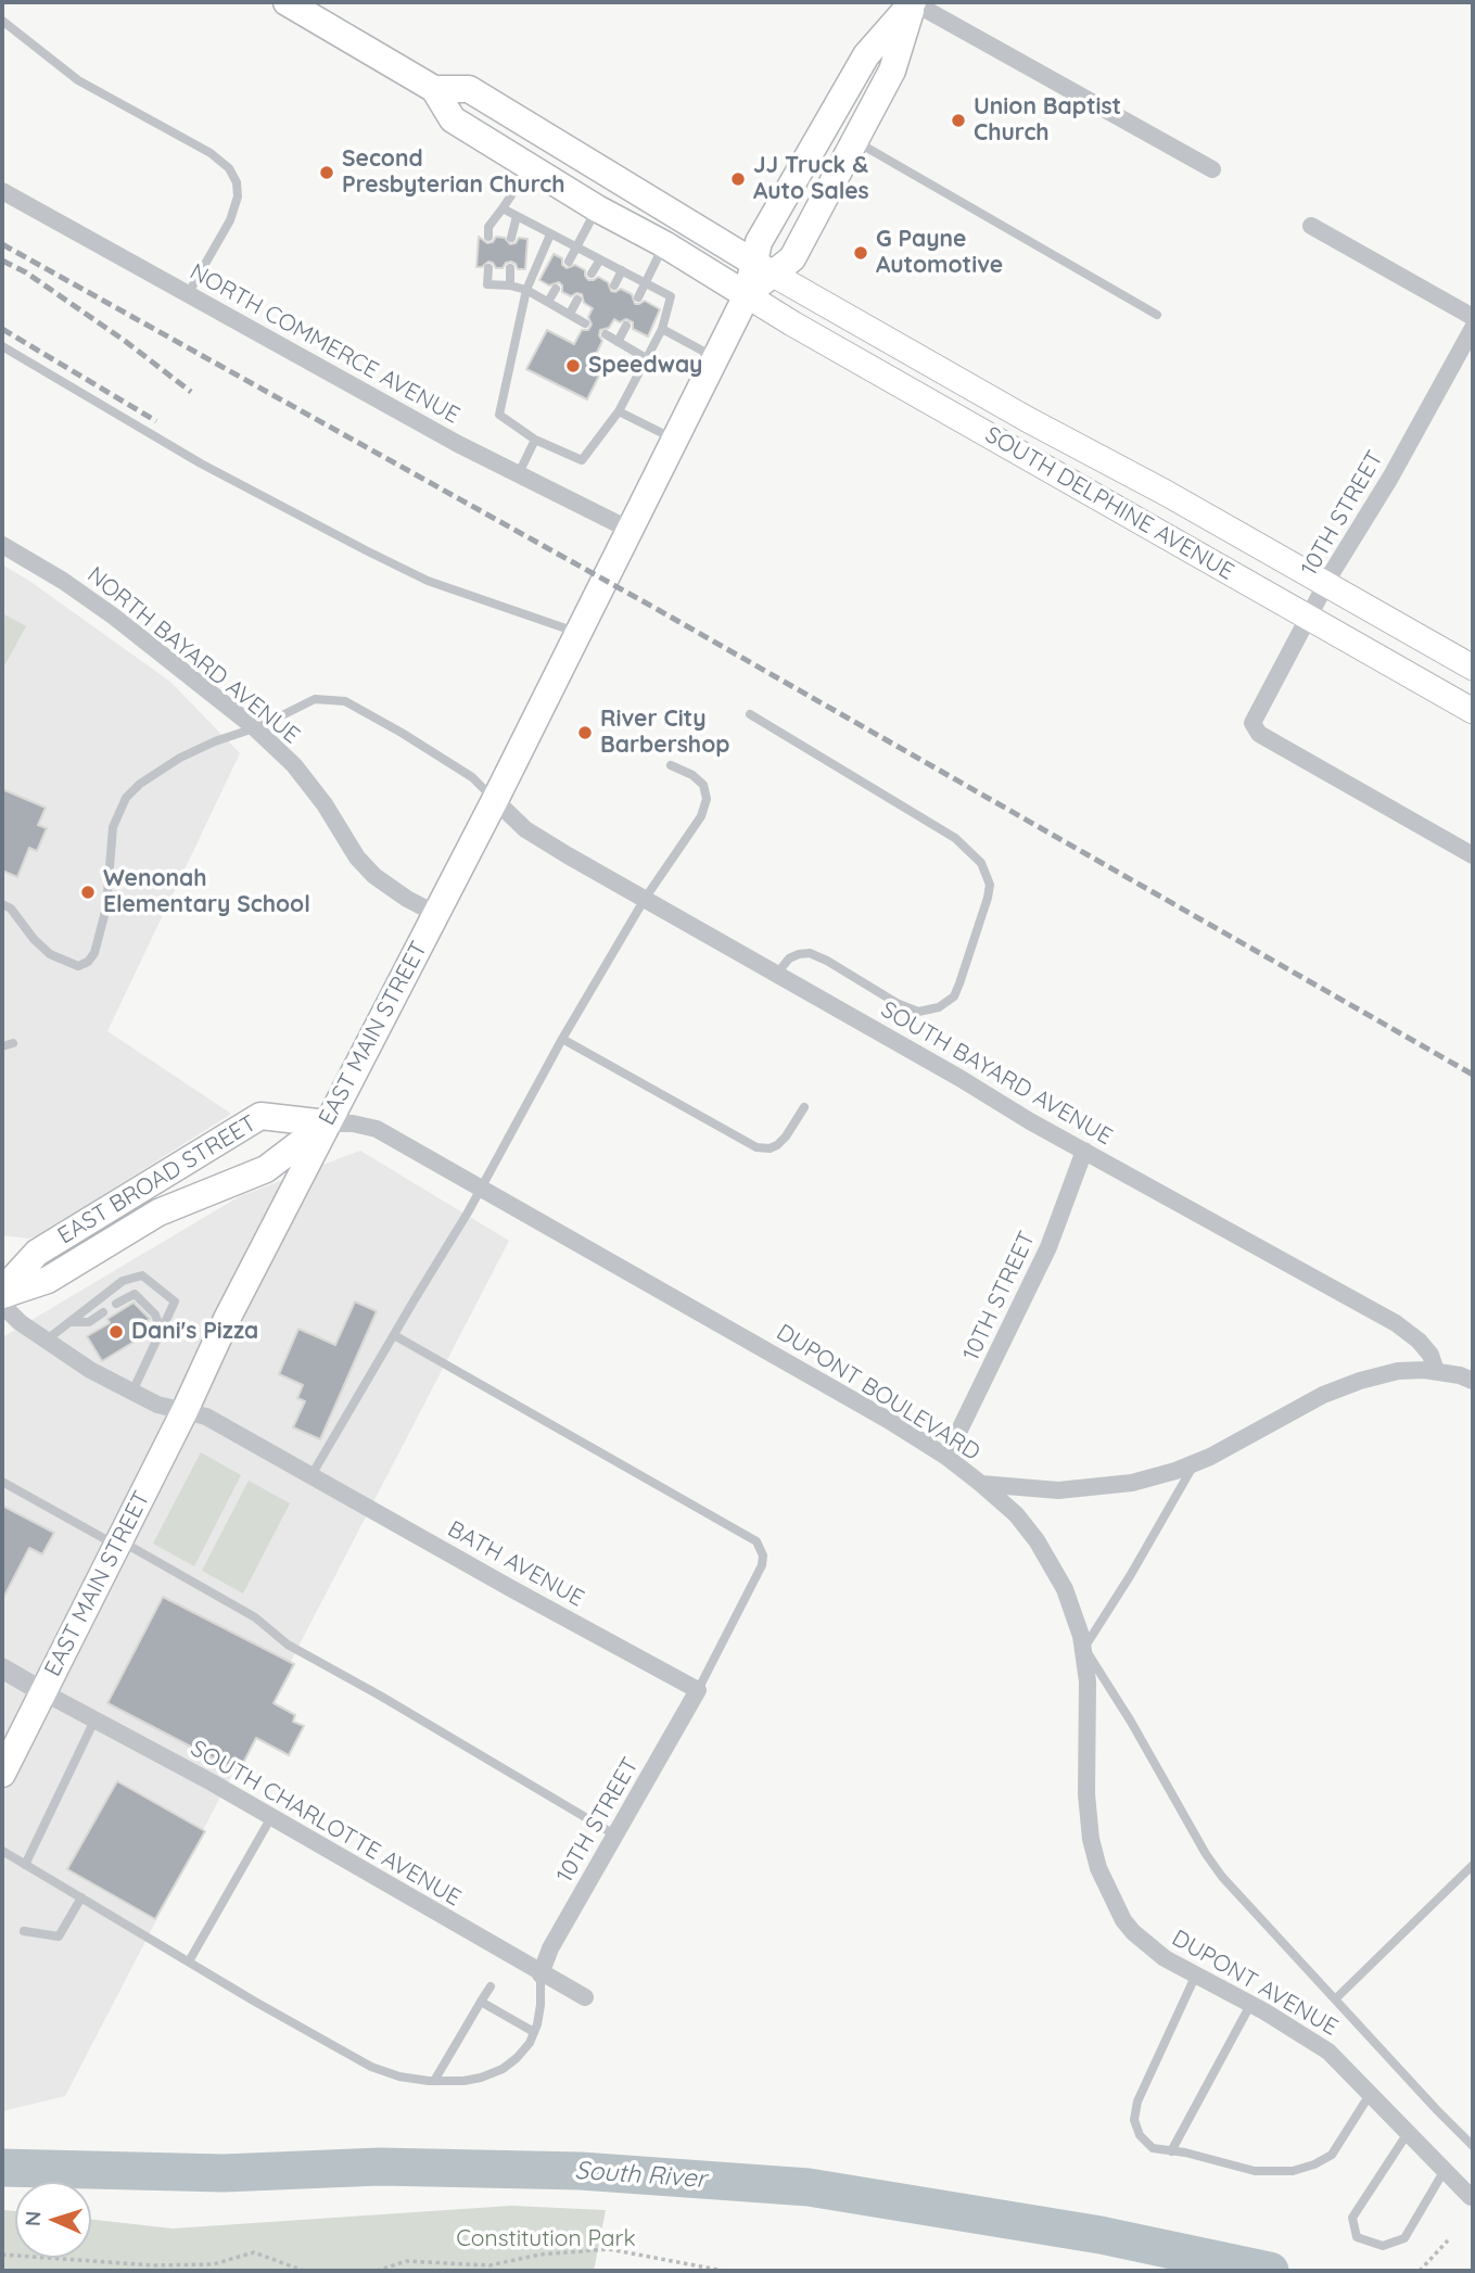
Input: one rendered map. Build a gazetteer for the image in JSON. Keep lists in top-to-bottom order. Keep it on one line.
{"streets":{"main road":["SOUTH DELPHINE AVENUE","EAST MAIN STREET","EAST BROAD STREET"],"street":["NORTH COMMERCE AVENUE","10TH STREET","NORTH BAYARD AVENUE","SOUTH BAYARD AVENUE","DUPONT BOULEVARD","BATH AVENUE","SOUTH CHARLOTTE AVENUE","DUPONT AVENUE"]},"crossings":[["NORTH COMMERCE AVENUE","EAST MAIN STREET"],["SOUTH DELPHINE AVENUE","10TH STREET"],["SOUTH DELPHINE AVENUE","EAST MAIN STREET"],["10TH STREET","SOUTH BAYARD AVENUE"],["10TH STREET","DUPONT BOULEVARD"],["10TH STREET","BATH AVENUE"],["10TH STREET","SOUTH CHARLOTTE AVENUE"],["NORTH BAYARD AVENUE","EAST MAIN STREET"],["EAST MAIN STREET","SOUTH BAYARD AVENUE"],["EAST MAIN STREET","EAST BROAD STREET"],["EAST MAIN STREET","DUPONT BOULEVARD"],["EAST MAIN STREET","BATH AVENUE"],["EAST MAIN STREET","SOUTH CHARLOTTE AVENUE"],["SOUTH BAYARD AVENUE","DUPONT BOULEVARD"],["EAST BROAD STREET","DUPONT BOULEVARD"],["DUPONT BOULEVARD","DUPONT AVENUE"]],"water":["South River"],"parks":["Constitution Park"],"places":["Union Baptist Church","Second Presbyterian Church","JJ Truck & Auto Sales","G Payne Automotive","Speedway","River City Barbershop","Wenonah Elementary School","Dani's Pizza"],"north":"left"}
